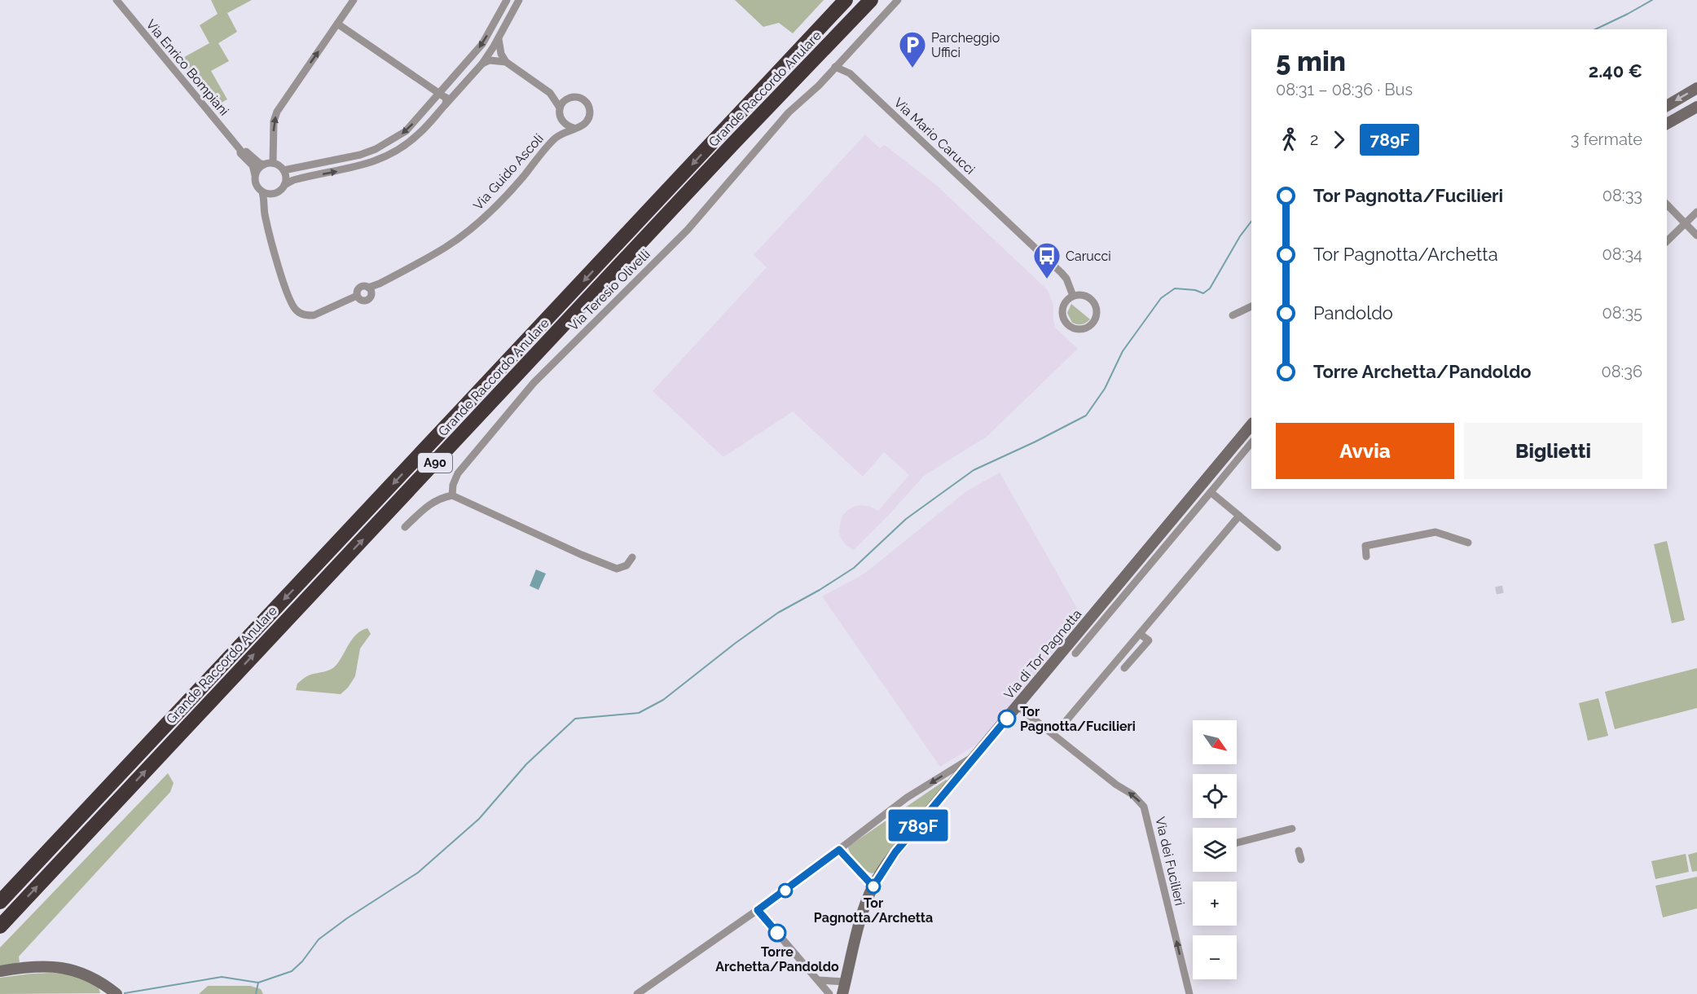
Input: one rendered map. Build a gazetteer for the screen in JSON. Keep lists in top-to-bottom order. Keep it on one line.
{"streets":{"highway":["Grande Raccordo Anulare","A90"],"street":["Via Enrico Bompiani","Via Mario Carucci","Via Guido Ascoli","Via Teresio Olivelli","Via di Tor Pagnotta","Via dei Fucilieri"]},"crossings":[["Via Mario Carucci","Via Teresio Olivelli"],["Via di Tor Pagnotta","Via dei Fucilieri"]],"one_way":["Via dei Fucilieri"],"places":{"parking":["Parcheggio Uffici"],"bus stop":["Carucci"],"other":["Tor Pagnotta/Fucilieri","Tor Pagnotta/Archetta","Torre Archetta/Pandoldo"]},"lines":["bus line 789F"],"north":"bottom right","page":{"on_map":"789F","heading":["5 min","08:31 – 08:36 · Bus","2.40 €"],"legs":["2","789F","3 fermate"],"list":[{"name":"Tor Pagnotta/Fucilieri","value":"08:33"},{"name":"Tor Pagnotta/Archetta","value":"08:34"},{"name":"Pandoldo","value":"08:35"},{"name":"Torre Archetta/Pandoldo","value":"08:36"}],"buttons":["Avvia","Biglietti"],"map_buttons":["+","−"]}}
